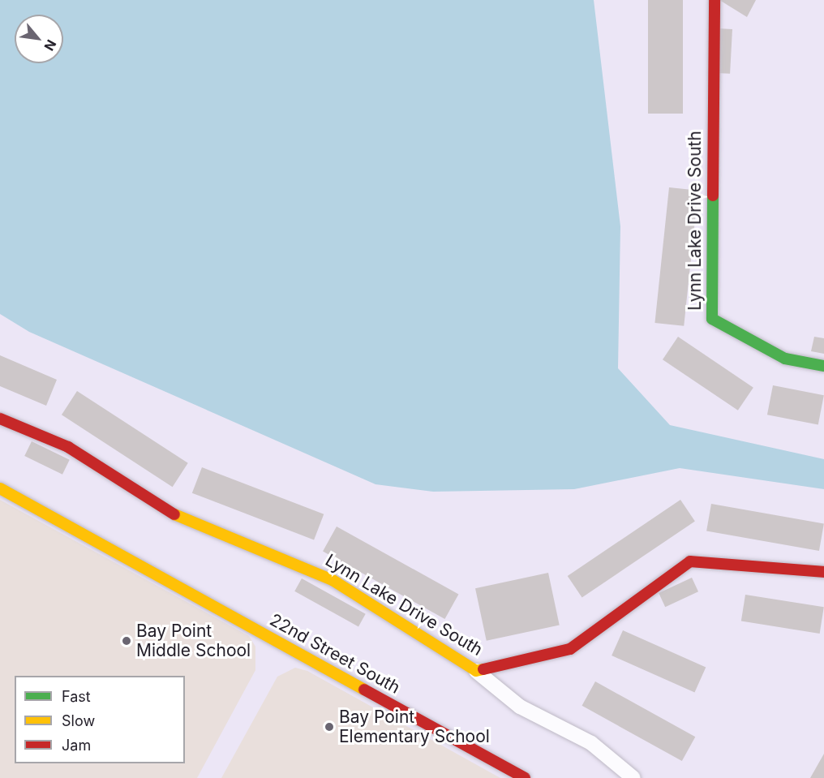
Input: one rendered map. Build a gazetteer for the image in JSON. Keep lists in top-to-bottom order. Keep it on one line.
{"streets":{"street":["Lynn Lake Drive South","22nd Street South"]},"places":["Bay Point Middle School","Bay Point Elementary School"],"legend":["Fast","Slow","Jam"],"north":"bottom right"}
